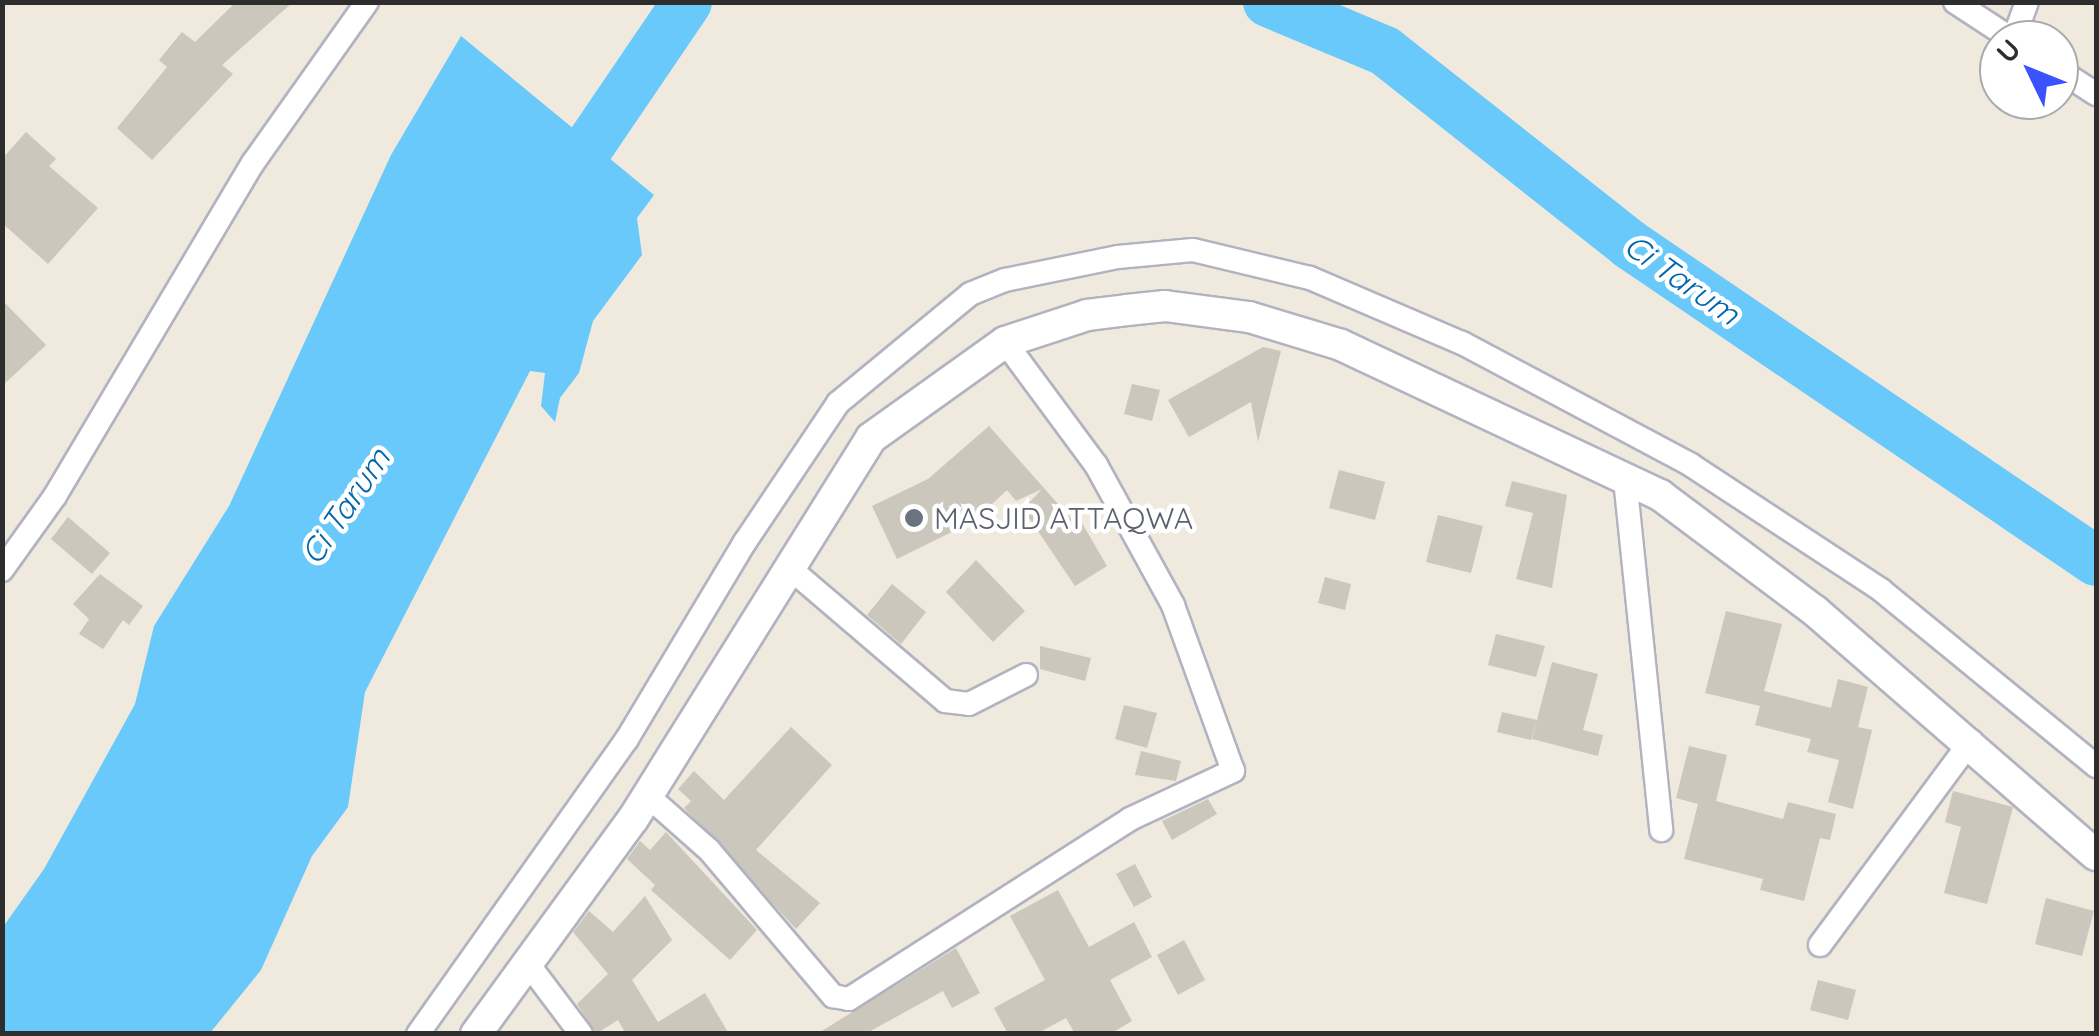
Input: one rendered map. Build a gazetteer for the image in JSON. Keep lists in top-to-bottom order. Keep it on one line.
{"water":["Ci Tarum"],"places":["MASJID ATTAQWA"],"north":"top left"}
